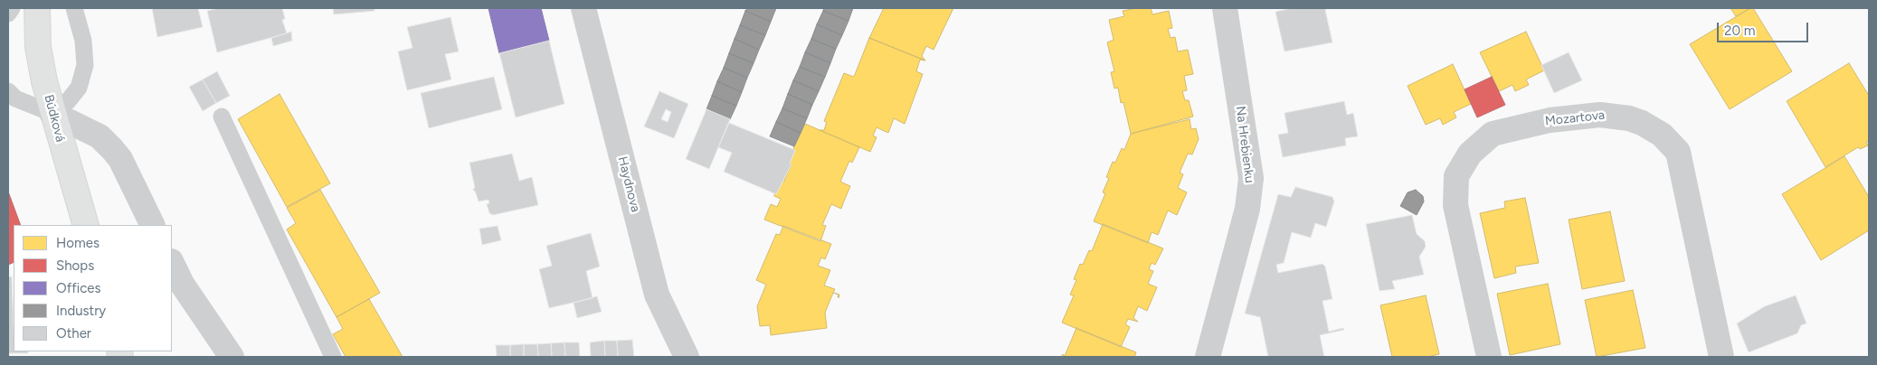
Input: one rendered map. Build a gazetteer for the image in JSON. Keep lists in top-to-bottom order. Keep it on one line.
{"streets":{"street":["Búdková","Mozartova","Na Hrebienku","Haydnova"]},"legend":["Homes","Shops","Offices","Industry","Other"],"scale_bar":"20 m"}
